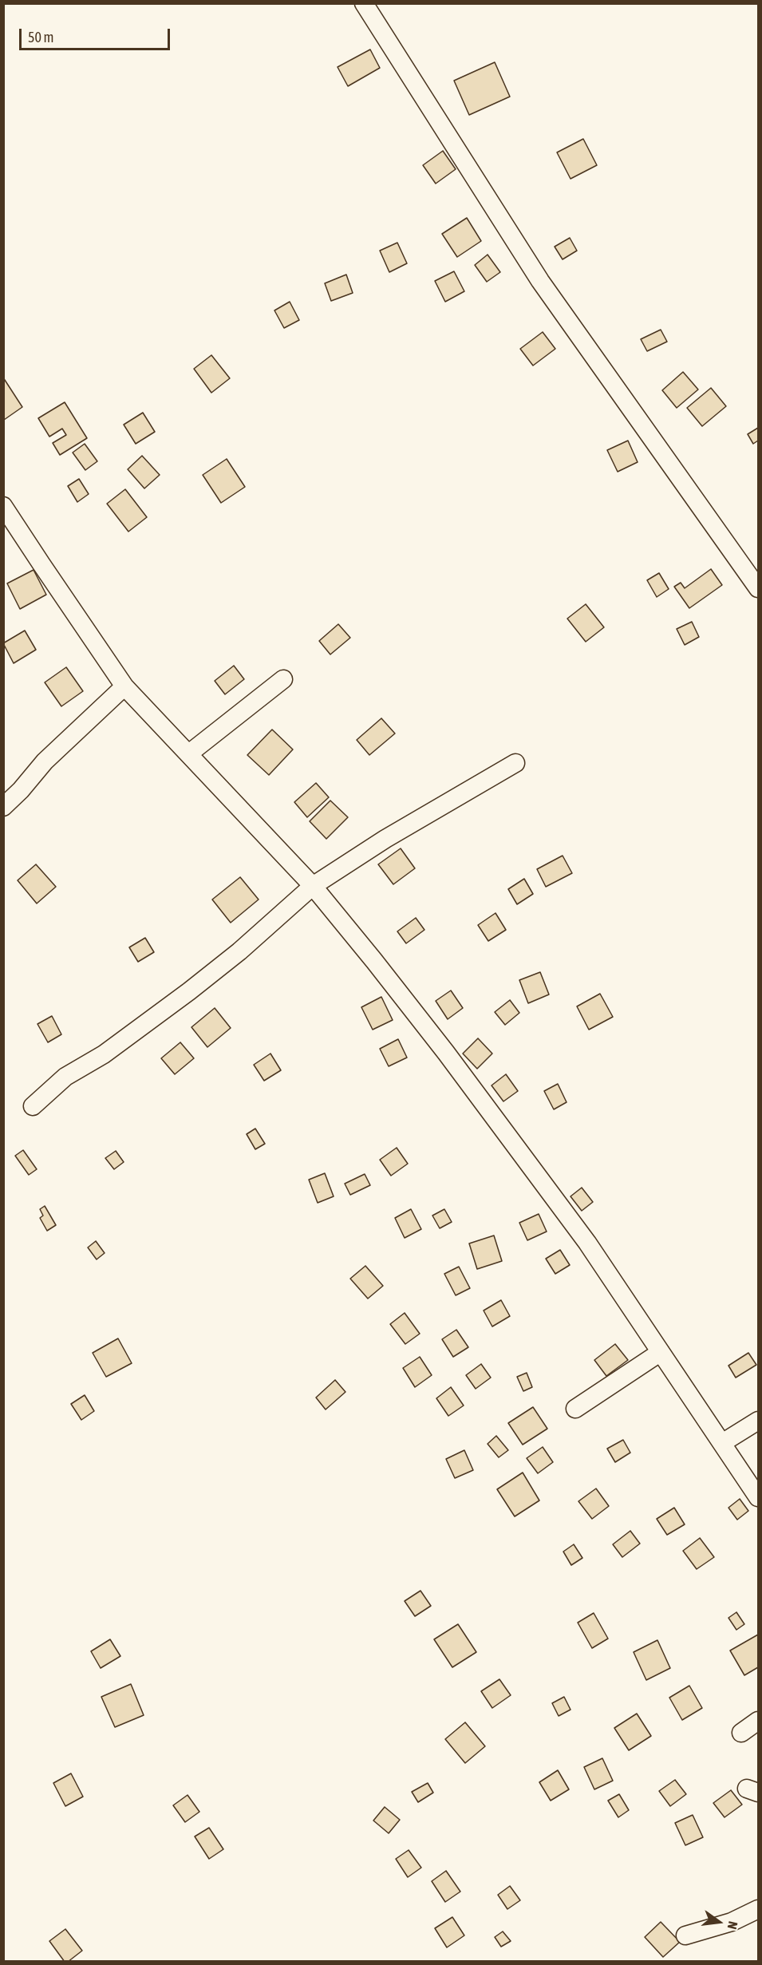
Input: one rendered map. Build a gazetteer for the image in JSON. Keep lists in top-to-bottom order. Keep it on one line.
{"scale_bar":"50 m","north":"right"}
